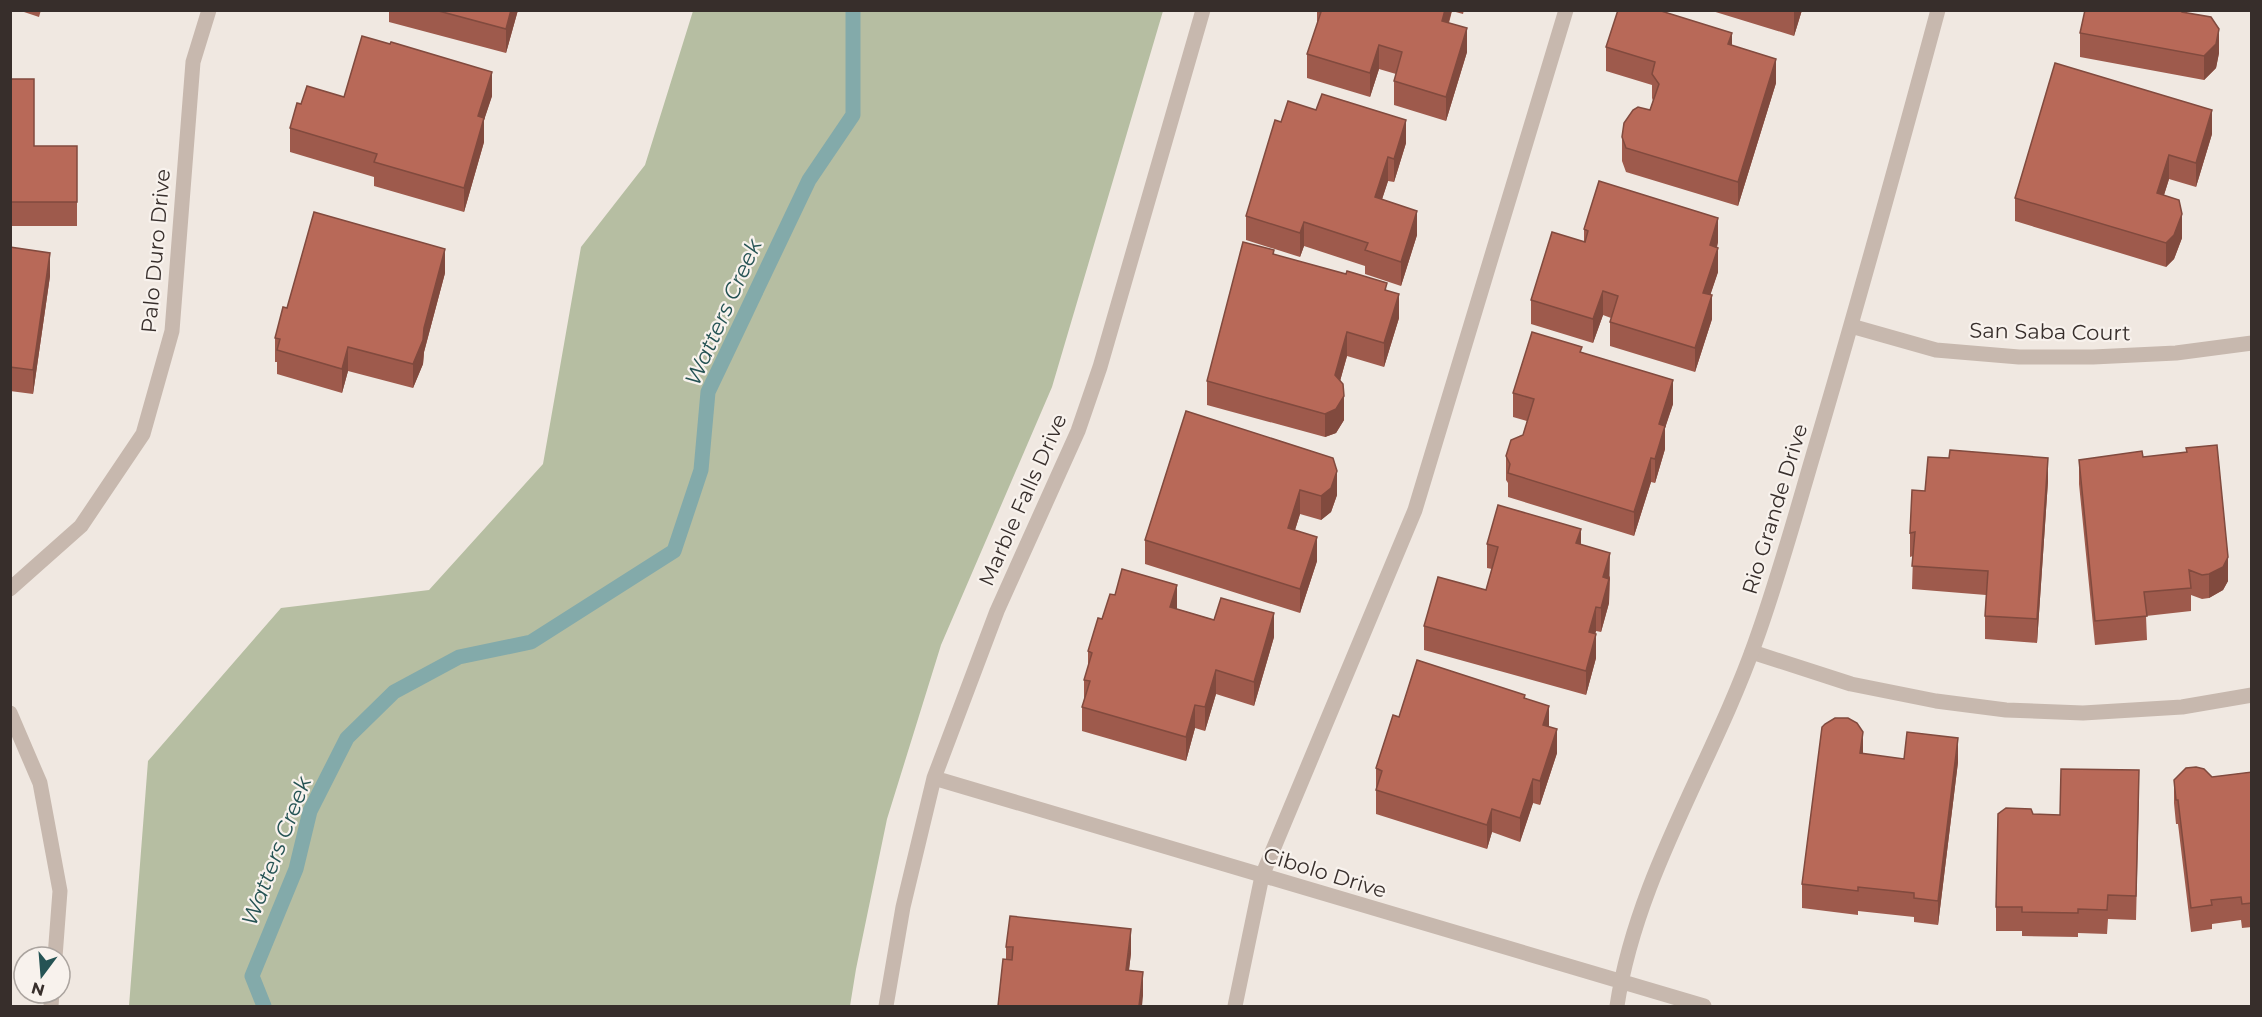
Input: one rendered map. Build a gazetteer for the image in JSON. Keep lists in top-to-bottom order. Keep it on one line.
{"streets":{"street":["Palo Duro Drive","San Saba Court","Marble Falls Drive","Rio Grande Drive","Cibolo Drive"]},"crossings":[["San Saba Court","Rio Grande Drive"],["Marble Falls Drive","Cibolo Drive"],["Rio Grande Drive","Cibolo Drive"]],"water":["Watters Creek"],"north":"bottom"}
